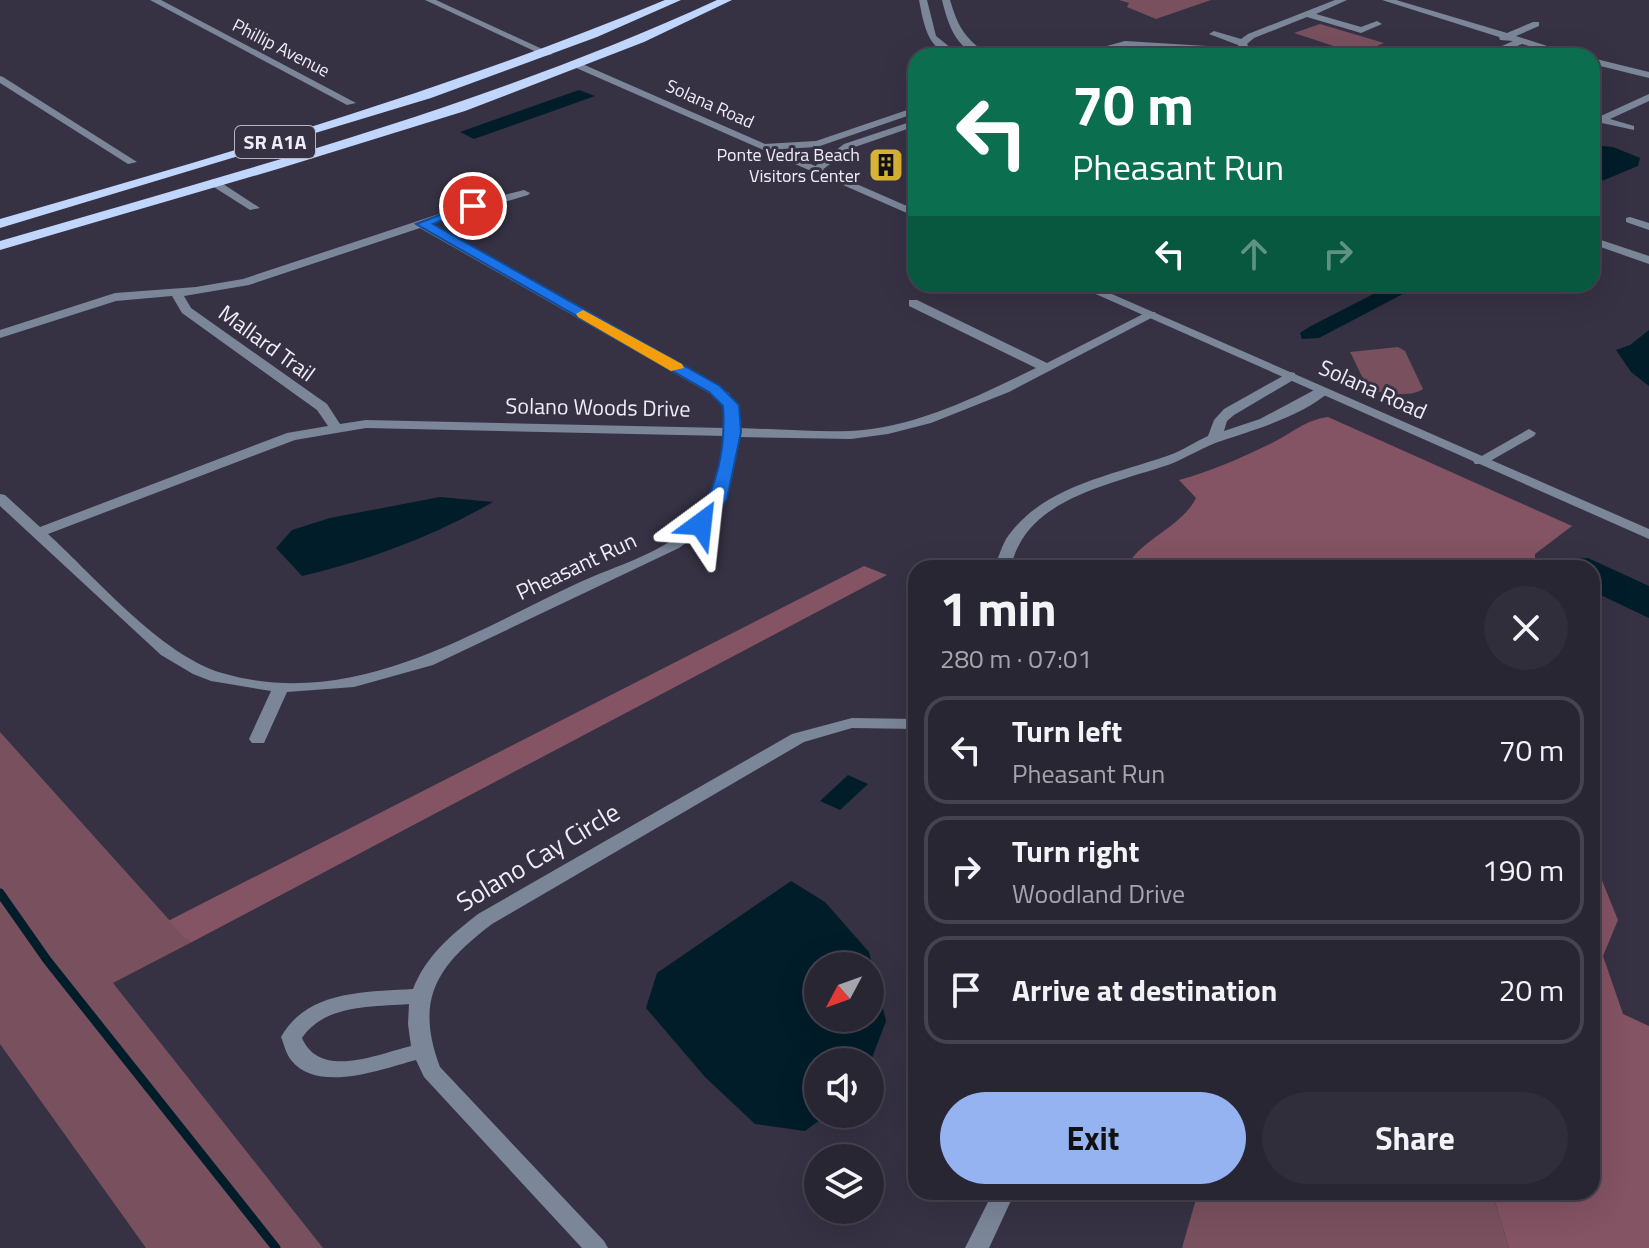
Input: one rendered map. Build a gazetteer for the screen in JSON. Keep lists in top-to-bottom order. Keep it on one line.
{"streets":{"main road":["SR A1A"],"street":["Phillip Avenue","Solana Road","Mallard Trail","Solano Woods Drive","Pheasant Run","Solano Cay Circle"]},"crossings":[["Solana Road","SR A1A"],["Solana Road","Solano Woods Drive"],["Mallard Trail","Solano Woods Drive"],["Solano Woods Drive","Pheasant Run"]],"places":{"building":["Ponte Vedra Beach Visitors Center"]},"north":"bottom left","page":{"turn":["70 m","Pheasant Run"],"heading":["1 min","280 m · 07:01"],"list":[{"name":"Turn left","note":"Pheasant Run","value":"70 m"},{"name":"Turn right","note":"Woodland Drive","value":"190 m"},{"name":"Arrive at destination","value":"20 m"}],"buttons":["Exit","Share"]}}
